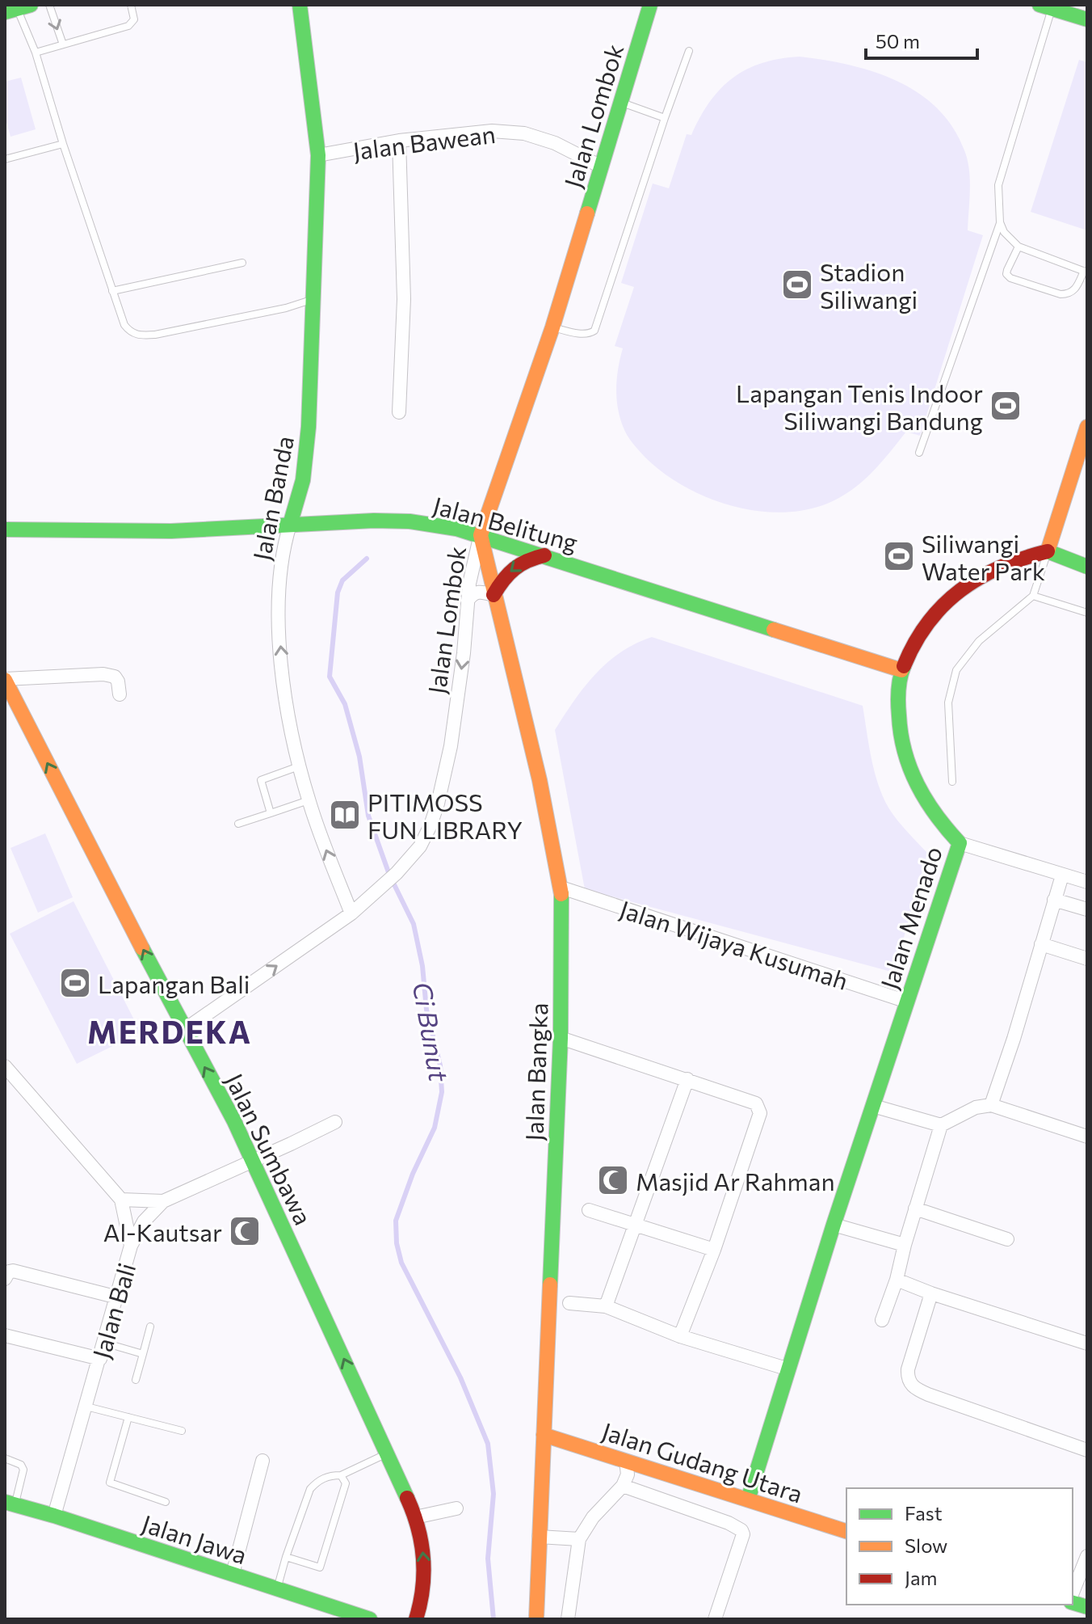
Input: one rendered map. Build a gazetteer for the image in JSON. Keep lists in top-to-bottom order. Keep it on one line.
{"streets":{"street":["Jalan Lombok","Jalan Bawean","Jalan Banda","Jalan Belitung","Jalan Menado","Jalan Wijaya Kusumah","Jalan Bangka","Jalan Sumbawa","Jalan Bali","Jalan Gudang Utara","Jalan Jawa"]},"crossings":[["Jalan Lombok","Jalan Bawean"],["Jalan Lombok","Jalan Banda"],["Jalan Lombok","Jalan Belitung"],["Jalan Lombok","Jalan Bangka"],["Jalan Lombok","Jalan Sumbawa"],["Jalan Bawean","Jalan Banda"],["Jalan Banda","Jalan Belitung"],["Jalan Belitung","Jalan Menado"],["Jalan Belitung","Jalan Bangka"],["Jalan Menado","Jalan Wijaya Kusumah"],["Jalan Menado","Jalan Gudang Utara"],["Jalan Wijaya Kusumah","Jalan Bangka"],["Jalan Bangka","Jalan Gudang Utara"],["Jalan Bali","Jalan Jawa"]],"one_way":["Jalan Banda","Jalan Sumbawa"],"districts":["MERDEKA"],"water":["Ci Bunut"],"places":{"sports":["Stadion Siliwangi","Lapangan Tenis Indoor Siliwangi Bandung","Siliwangi Water Park","Lapangan Bali"],"library":["PITIMOSS FUN LIBRARY"],"mosque":["Masjid Ar Rahman","Al-Kautsar"]},"legend":["Fast","Slow","Jam"],"scale_bar":"50 m"}
